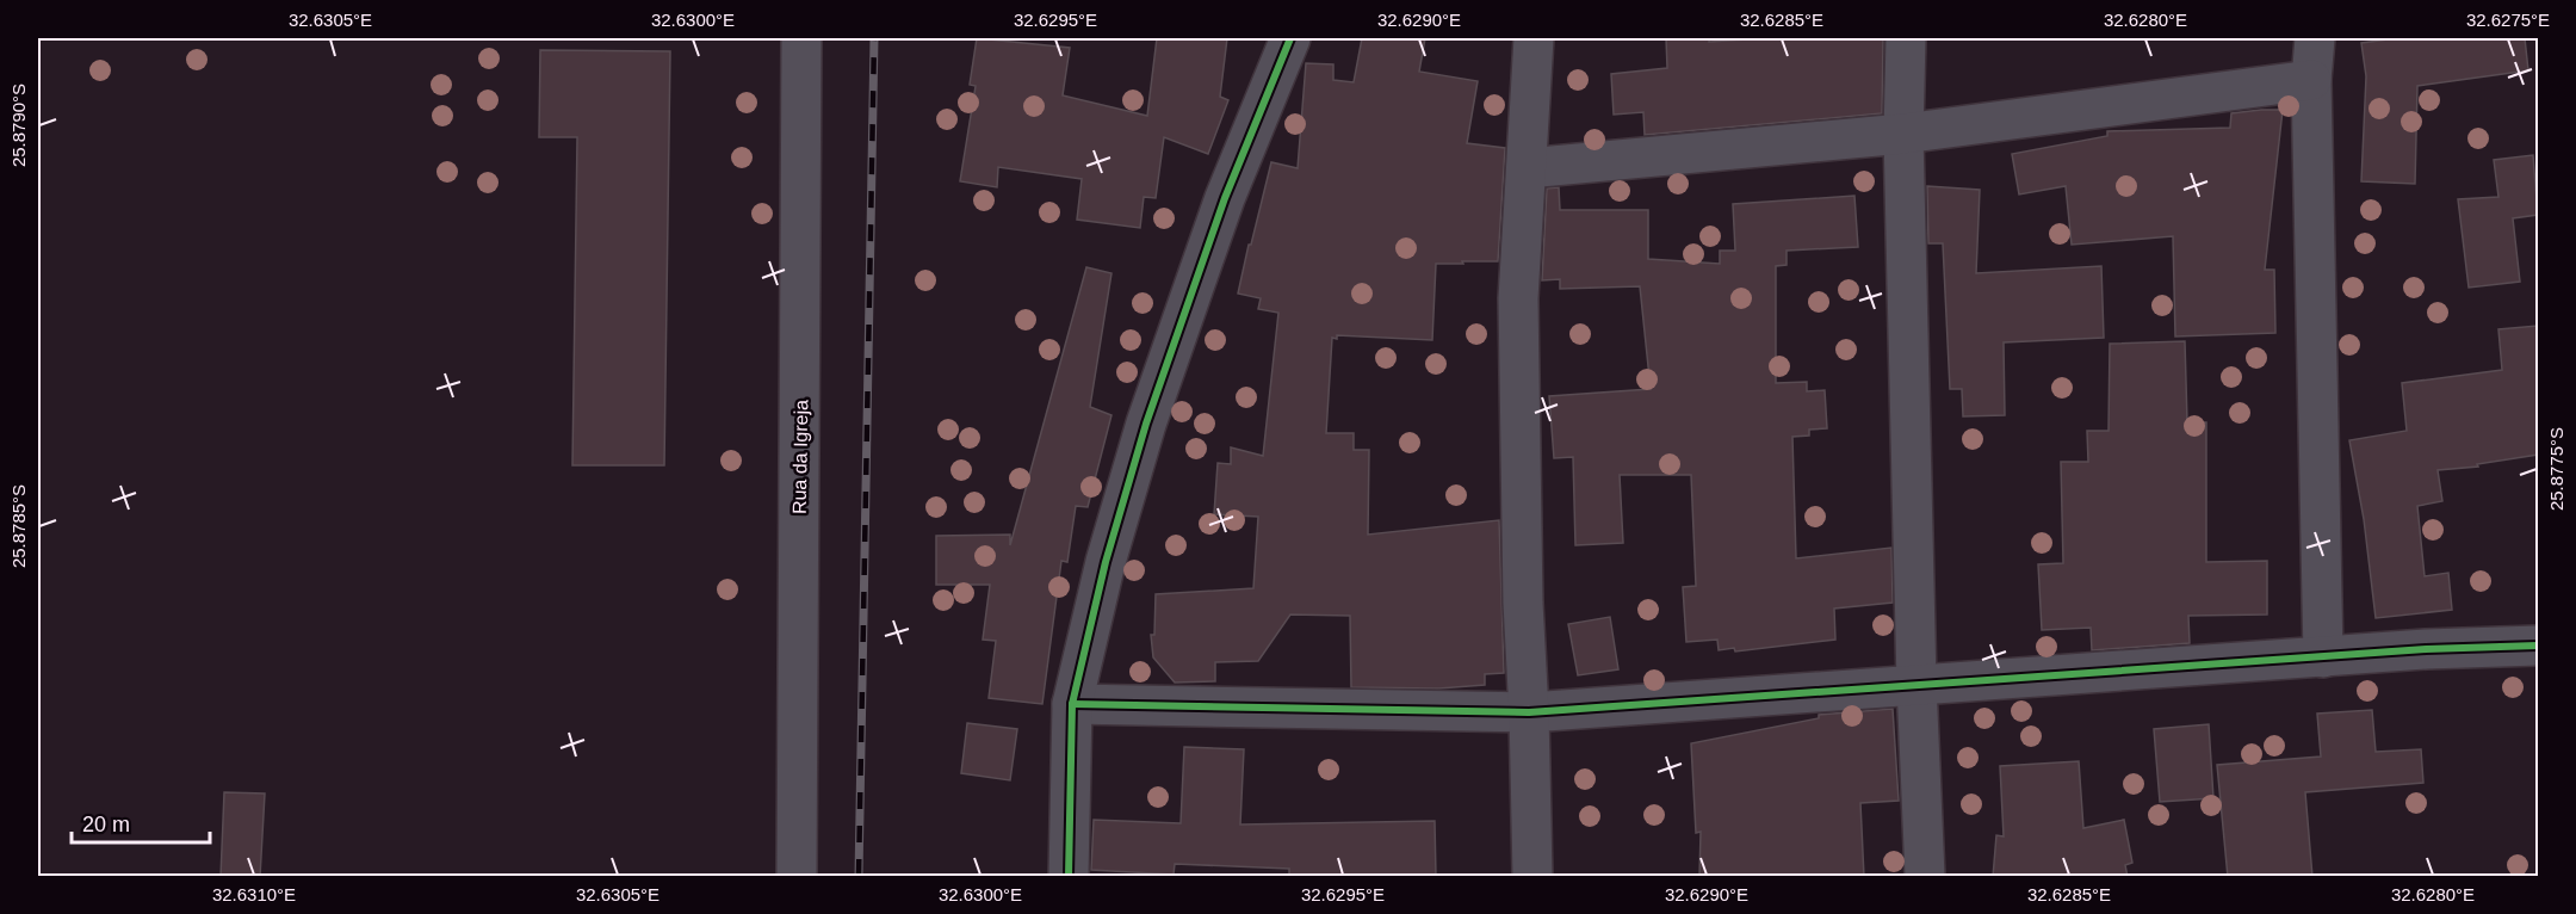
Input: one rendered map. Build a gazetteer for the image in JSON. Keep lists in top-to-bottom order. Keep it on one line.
{"streets":{"street":["Rua da Igreja"]},"scale_bar":"20 m","coordinates":["32.6305°E","32.6300°E","32.6295°E","32.6290°E","32.6285°E","32.6280°E","32.6275°E","25.8790°S","25.8775°S","25.8785°S","32.6310°E"]}
